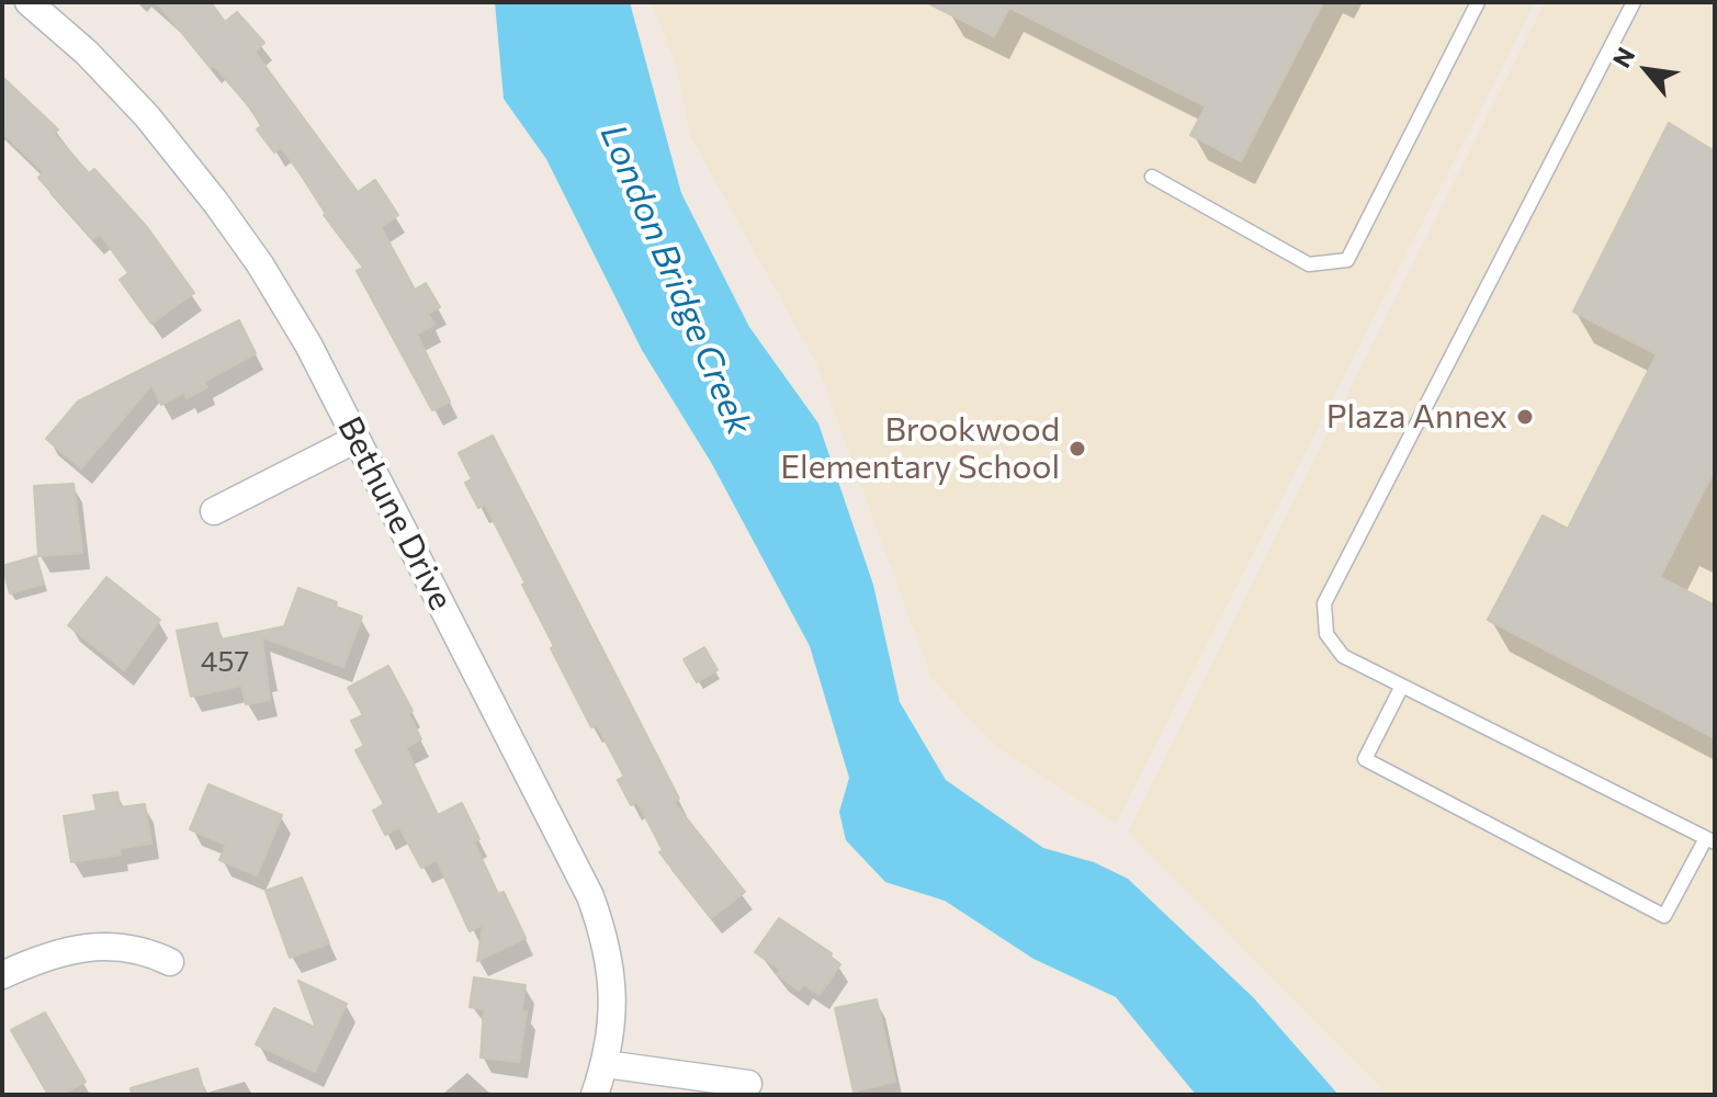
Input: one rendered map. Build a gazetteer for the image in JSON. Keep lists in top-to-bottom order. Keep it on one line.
{"streets":{"street":["Bethune Drive"]},"water":["London Bridge Creek"],"places":["Plaza Annex","Brookwood Elementary School"],"house_numbers":["457"],"north":"top left"}
